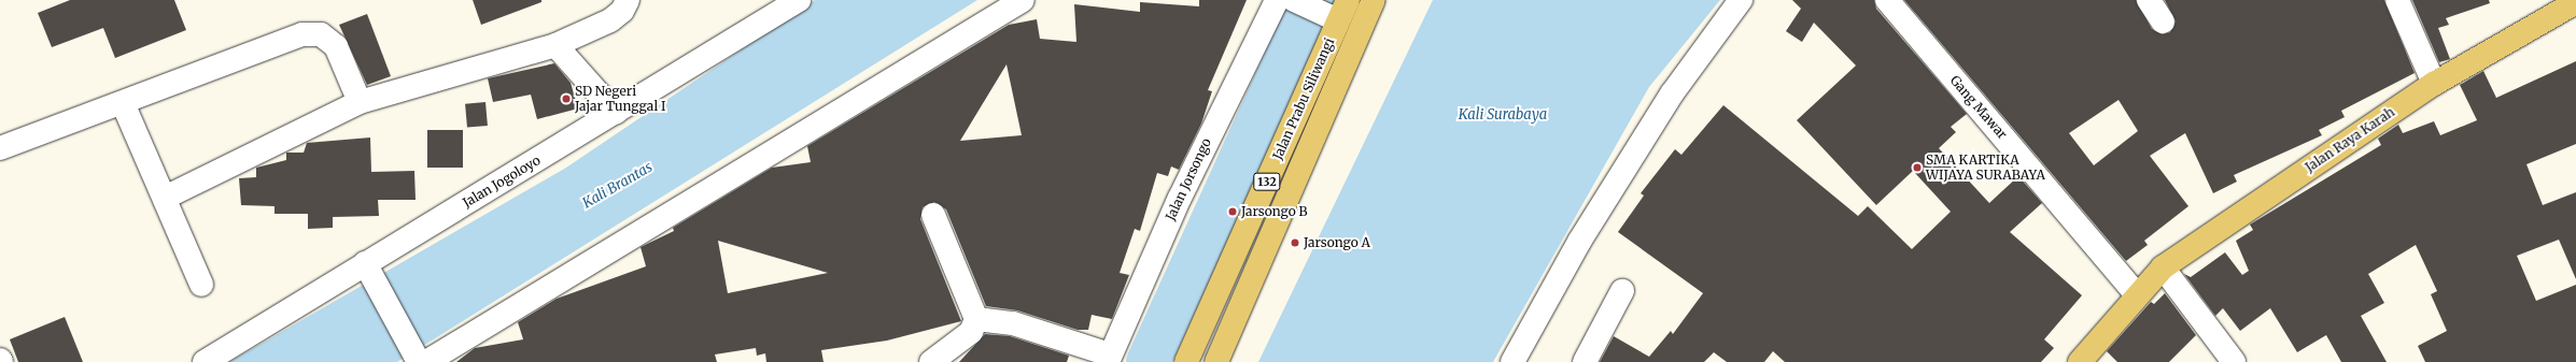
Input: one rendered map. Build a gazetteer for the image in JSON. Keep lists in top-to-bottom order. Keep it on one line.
{"streets":{"main road":["Jalan Prabu Siliwangi","Jalan Raya Karah","132"],"street":["Gang Mawar","Jalan Jorsongo","Jalan Jogoloyo"]},"crossings":[["Gang Mawar","Jalan Raya Karah"]],"water":["Kali Surabaya","Kali Brantas"],"places":["SD Negeri Jajar Tunggal I","SMA KARTIKA WIJAYA SURABAYA","Jarsongo B","Jarsongo A"]}
